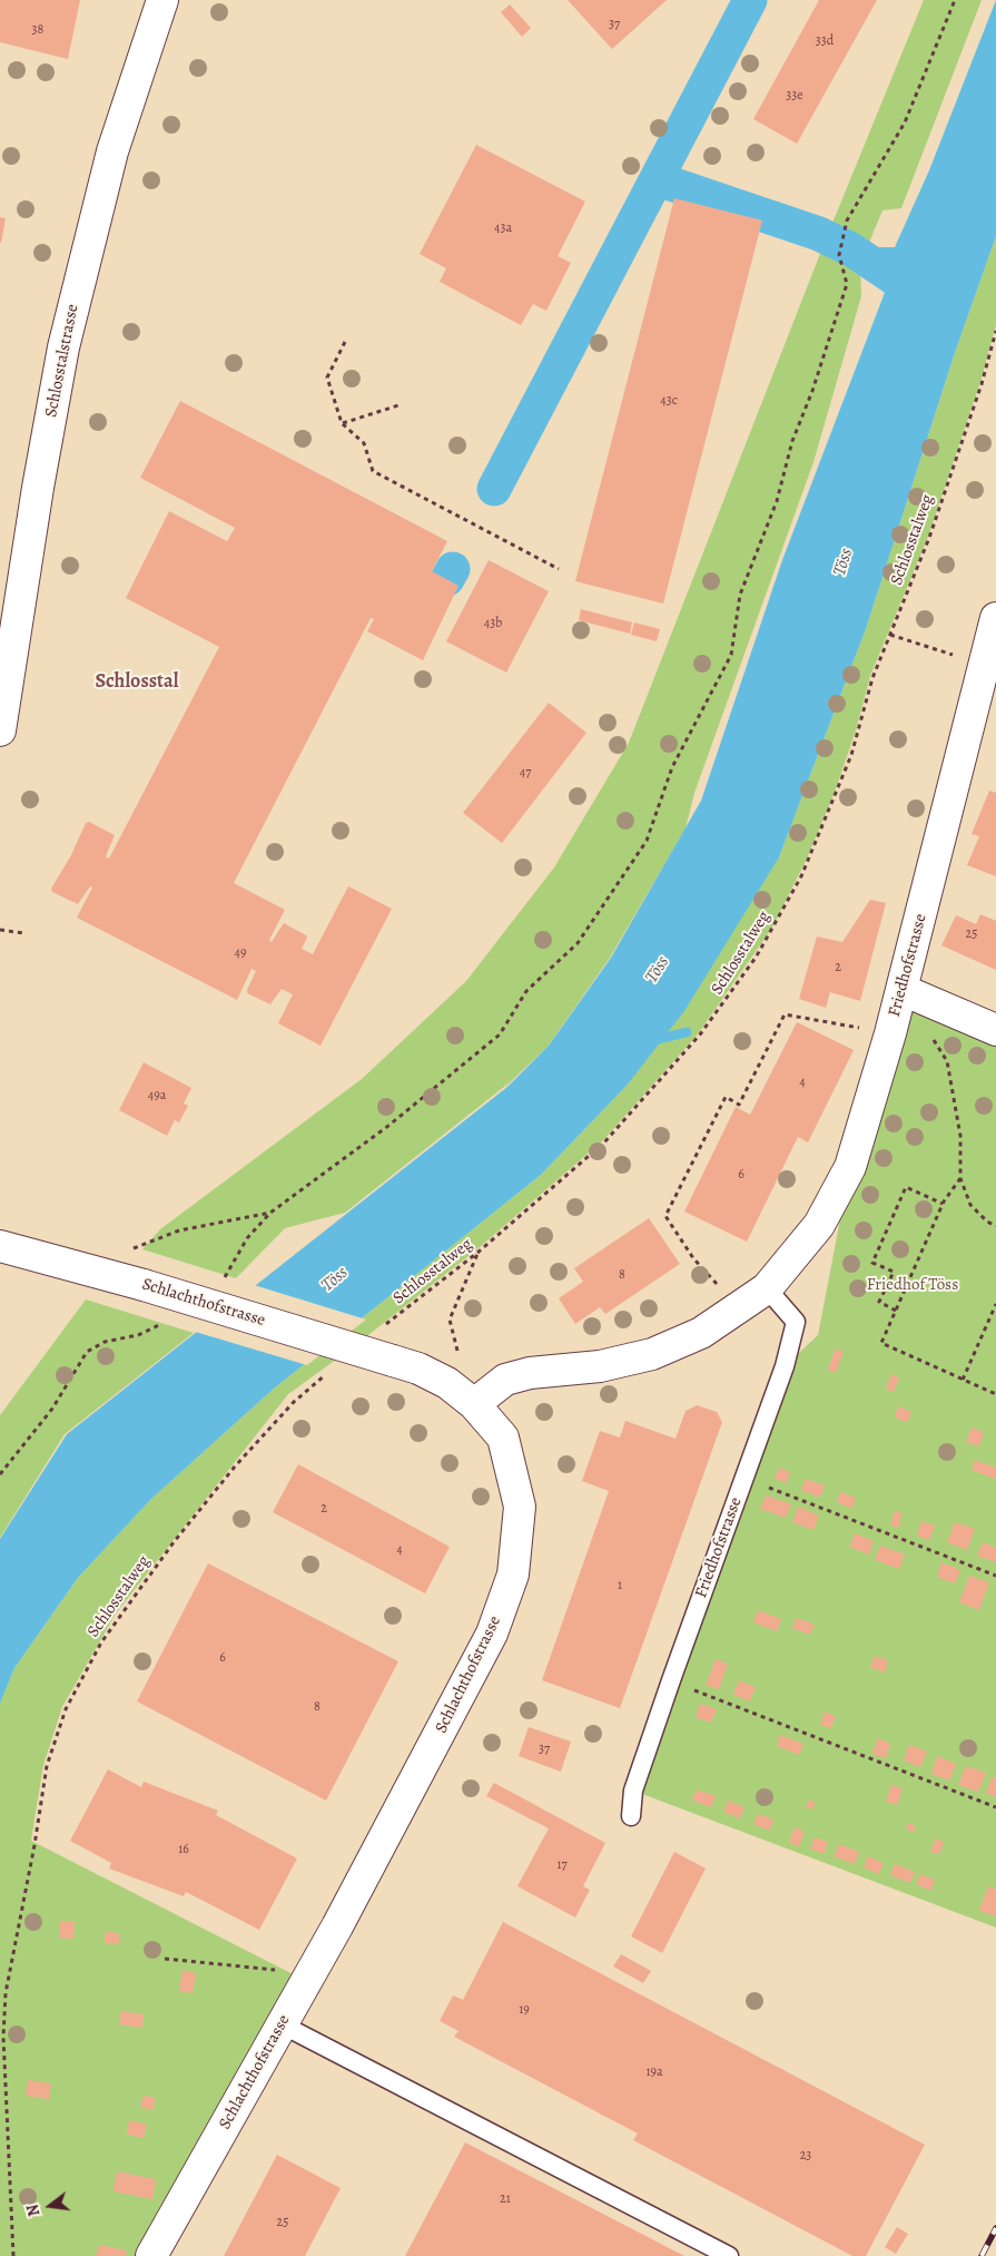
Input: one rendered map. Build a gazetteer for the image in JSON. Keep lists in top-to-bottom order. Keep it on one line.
{"streets":{"street":["Schlosstalstrasse","Friedhofstrasse","Schlachthofstrasse"],"path":["Schlosstalweg"]},"crossings":[["Friedhofstrasse","Schlachthofstrasse"]],"districts":["Schlosstal"],"water":["Töss"],"parks":["Friedhof Töss"],"house_numbers":["37","38","33d","33e","43a","43c","43b","47","25","49","2","4","49a","6","8","2","4","1","6","8","37","16","17","19","19a","23","21","25"],"north":"left"}
